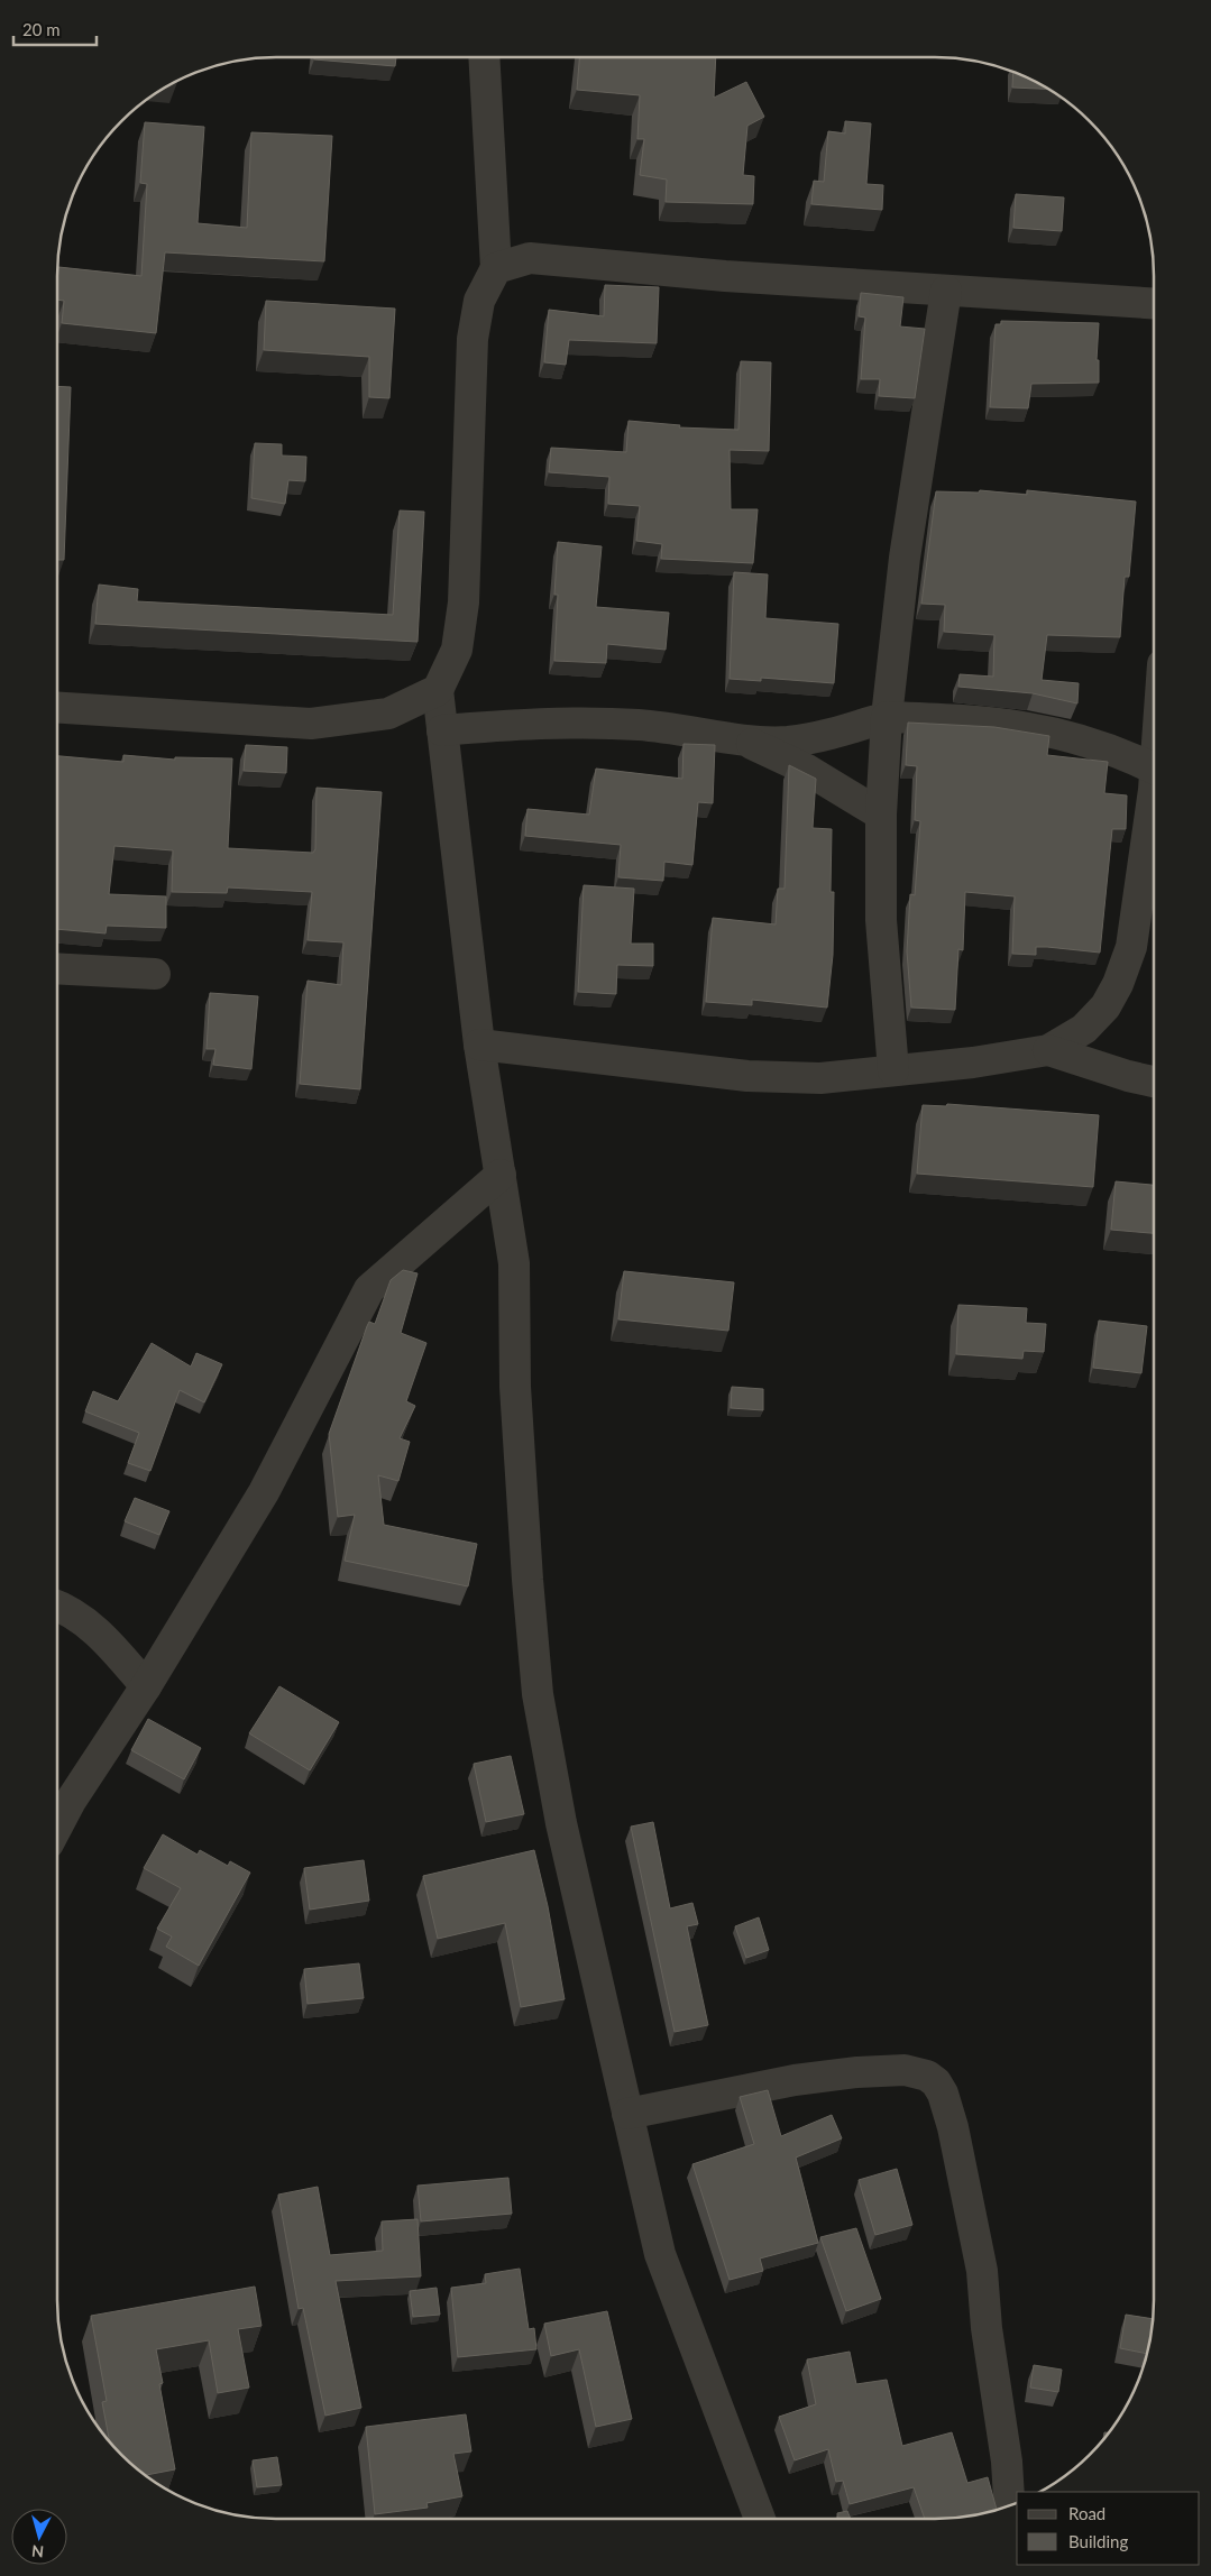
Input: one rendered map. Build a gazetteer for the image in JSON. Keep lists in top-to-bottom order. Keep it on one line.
{"legend":["Road","Building"],"scale_bar":"20 m","north":"bottom"}
